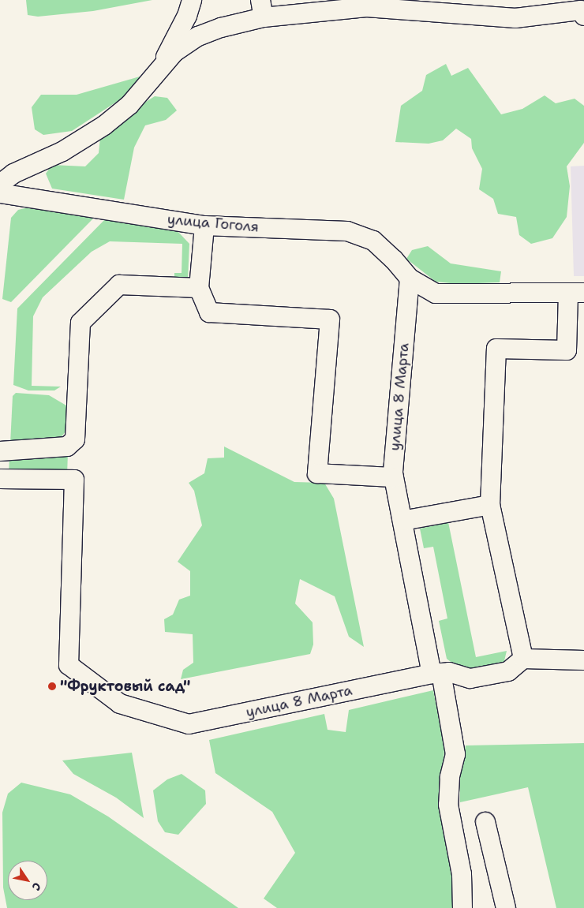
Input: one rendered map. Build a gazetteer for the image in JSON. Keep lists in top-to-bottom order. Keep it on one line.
{"streets":{"street":["улица Гоголя","улица 8 Марта"]},"crossings":[["улица Гоголя","улица 8 Марта"]],"places":["\"Фруктовый сад\""],"north":"bottom right"}
